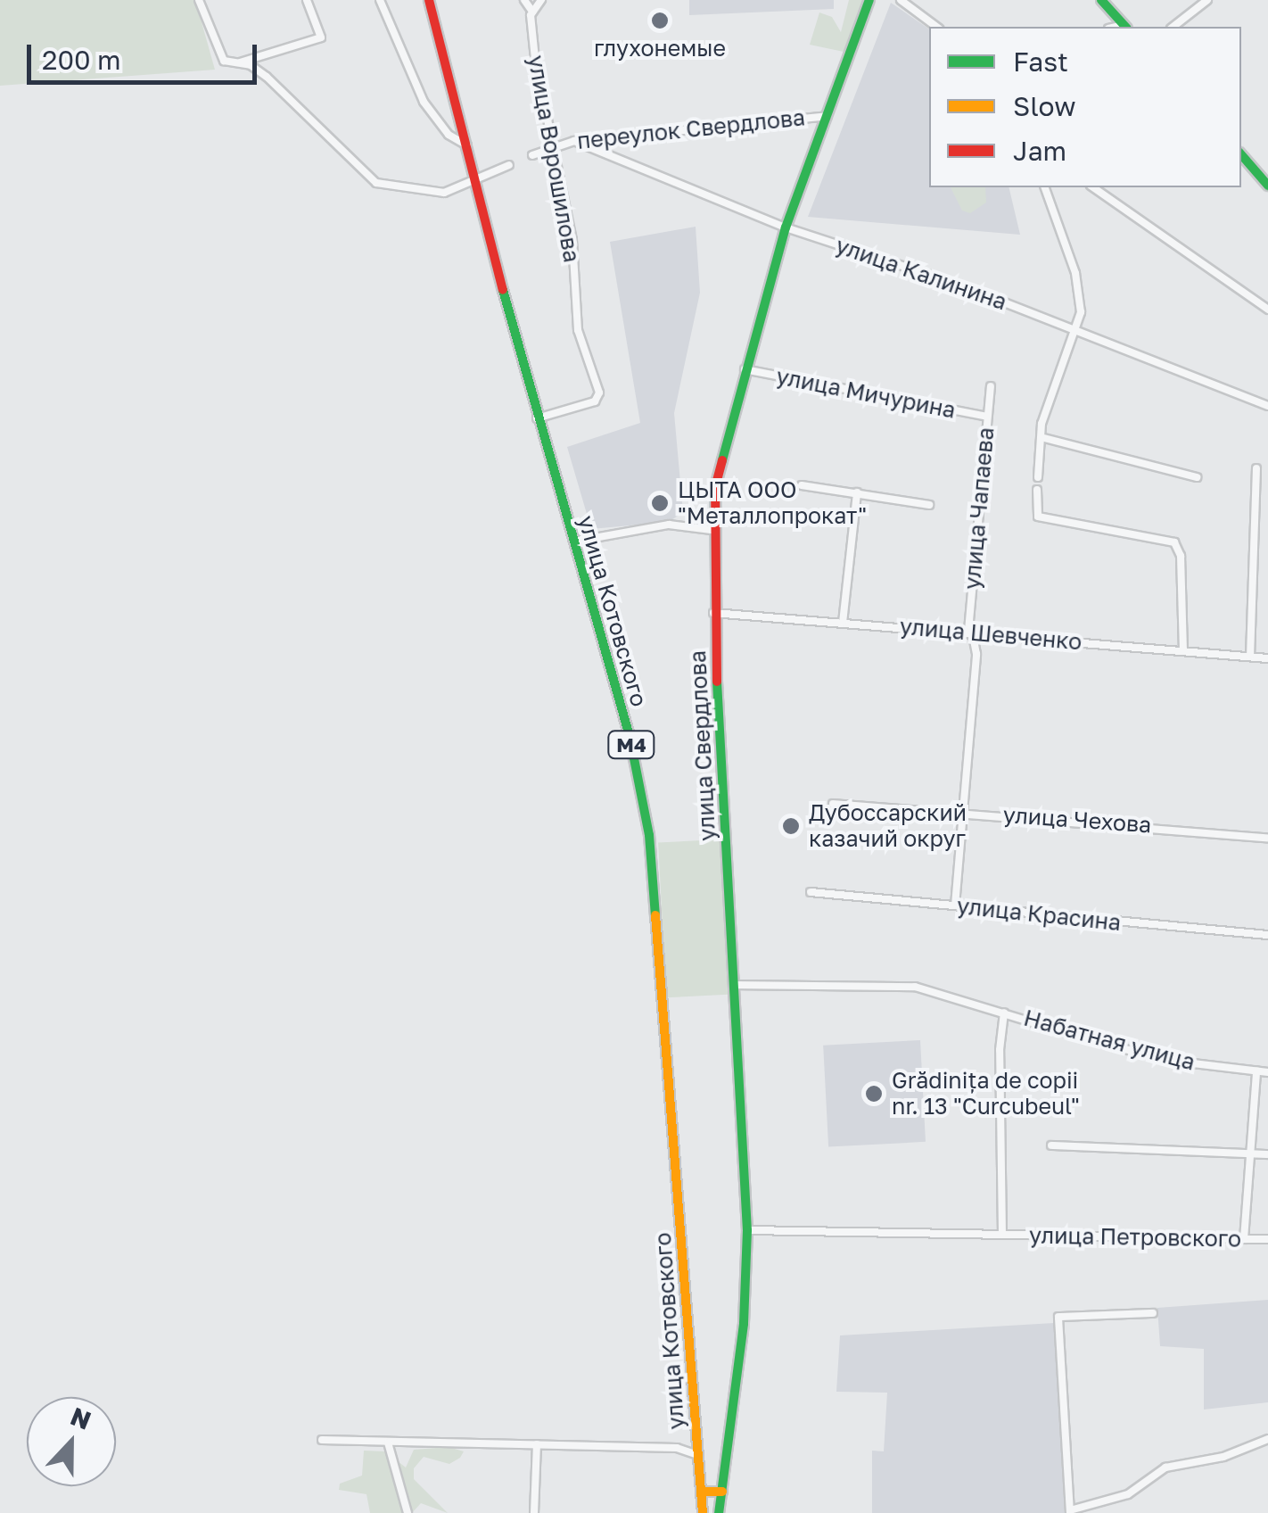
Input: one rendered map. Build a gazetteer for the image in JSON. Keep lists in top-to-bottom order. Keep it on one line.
{"streets":{"main road":["улица Котовского","M4","улица Свердлова"],"street":["переулок Свердлова","улица Ворошилова","улица Калинина","улица Мичурина","улица Чапаева","улица Шевченко","улица Чехова","улица Красина","Набатная улица","улица Петровского"]},"crossings":[["переулок Свердлова","улица Ворошилова"],["переулок Свердлова","улица Калинина"],["переулок Свердлова","улица Свердлова"],["улица Ворошилова","улица Котовского"],["улица Калинина","улица Свердлова"],["улица Мичурина","улица Чапаева"],["улица Мичурина","улица Свердлова"],["улица Чапаева","улица Шевченко"],["улица Чапаева","улица Чехова"],["улица Чапаева","улица Красина"],["улица Шевченко","улица Свердлова"],["улица Свердлова","Набатная улица"],["улица Свердлова","улица Петровского"],["Набатная улица","улица Петровского"]],"places":["глухонемые","ЦЫТА ООО \"Металлопрокат\"","Дубоссарский казачий округ","Grădinița de copii nr. 13 \"Curcubeul\""],"legend":["Fast","Slow","Jam"],"scale_bar":"200 m","north":"top"}
